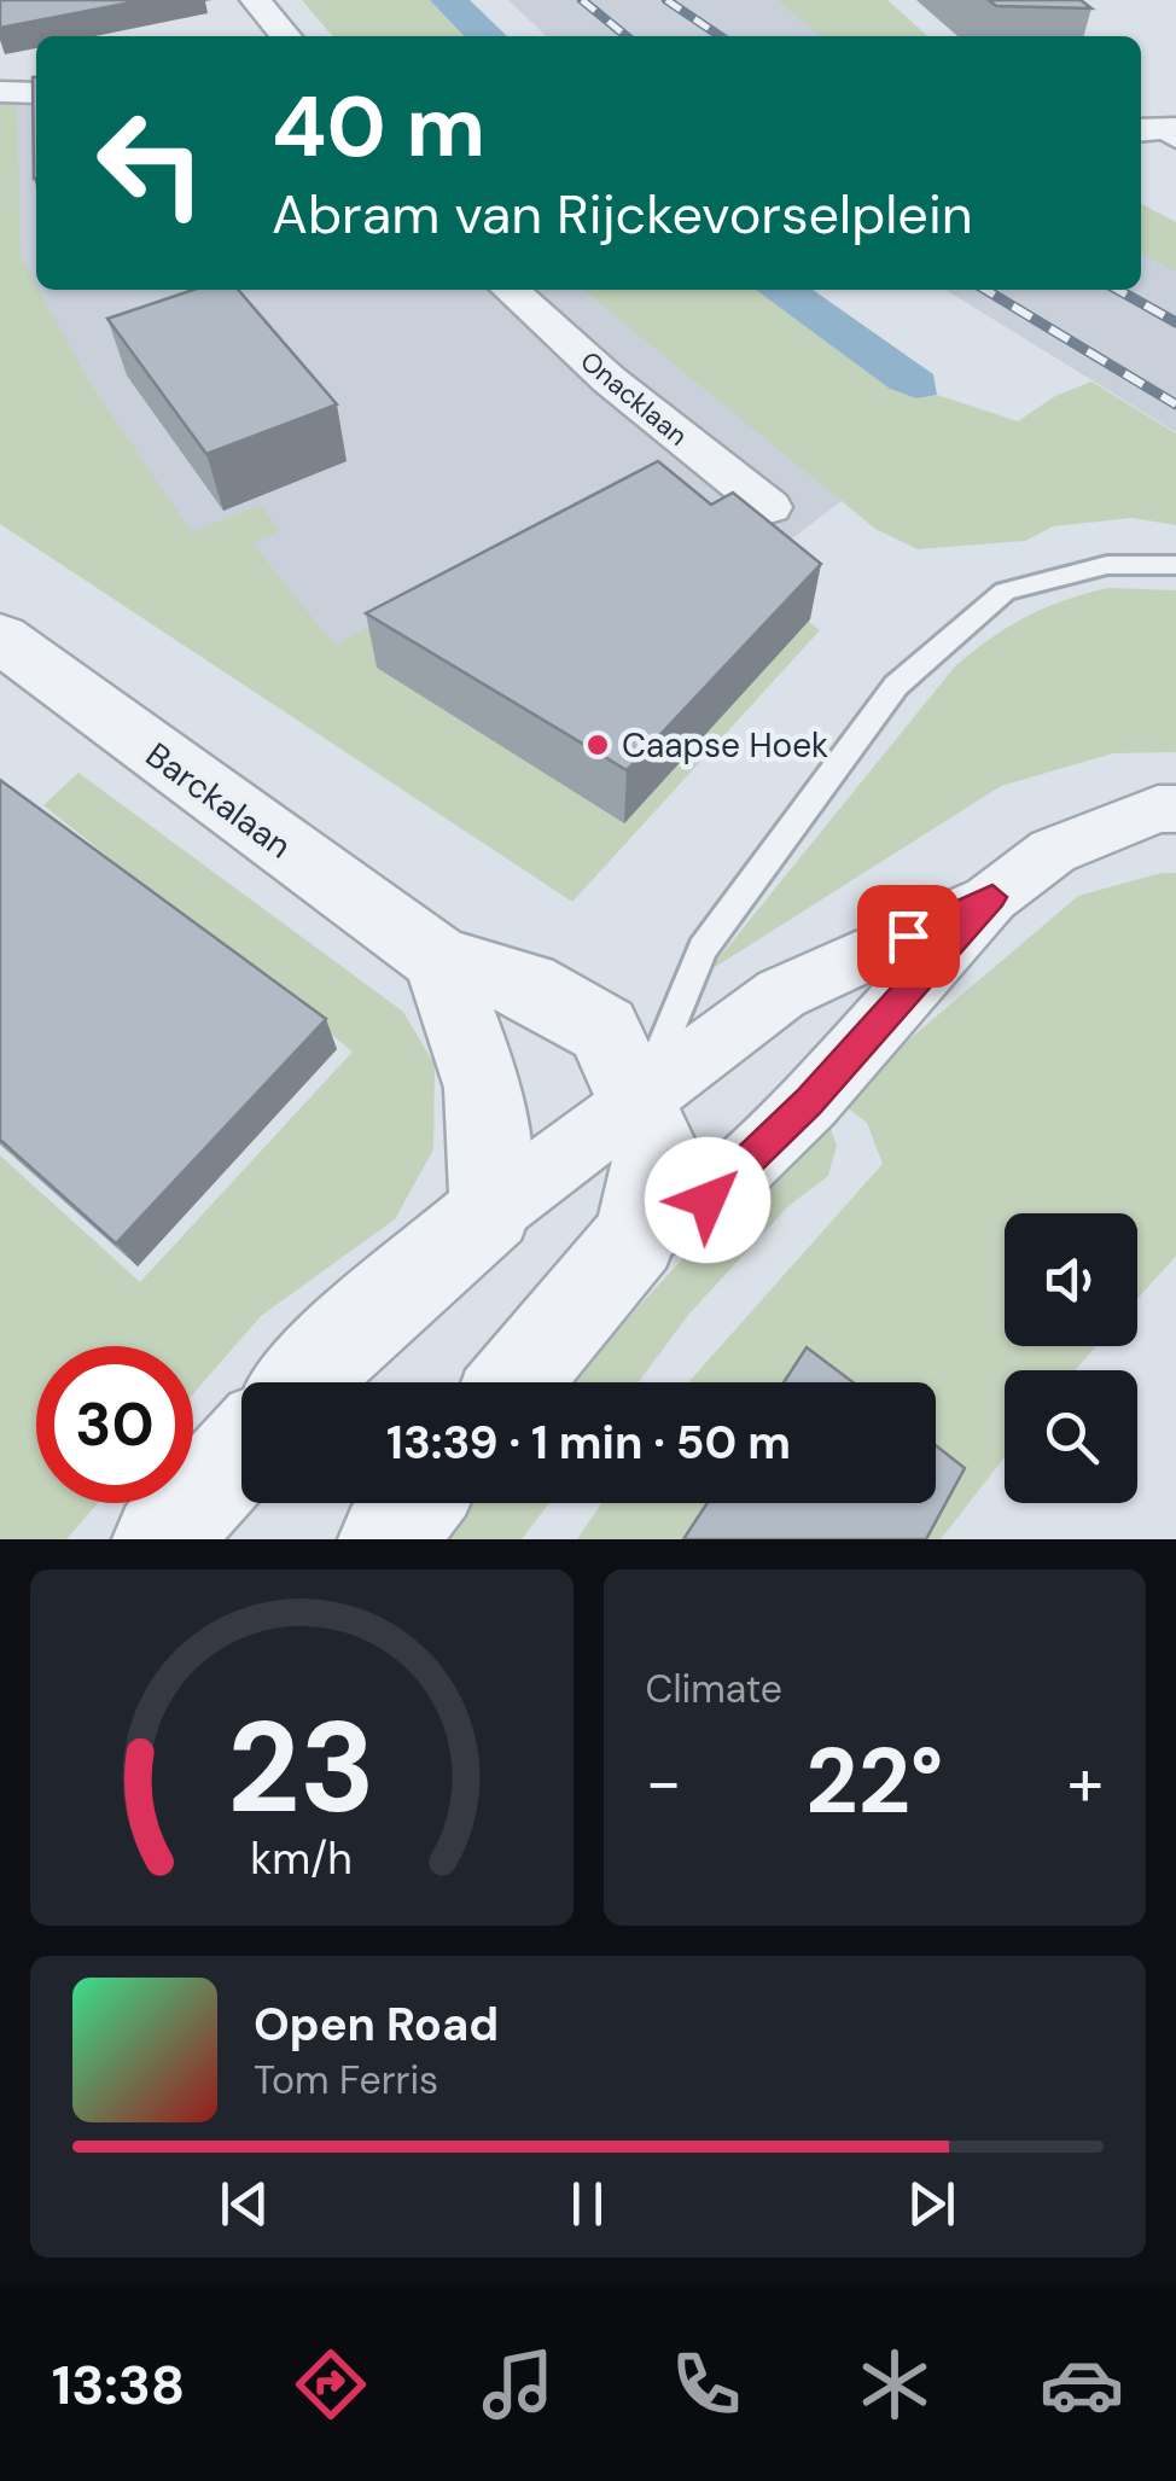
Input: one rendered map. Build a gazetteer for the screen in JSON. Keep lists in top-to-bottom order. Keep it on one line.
{"streets":{"street":["Onacklaan","Barckalaan"]},"places":["Caapse Hoek"],"page":{"turn":["40 m","Abram van Rijckevorselplein"],"limit":"30","trip":"13:39 · 1 min · 50 m","tile":"Climate","heat":["−","22°","+"],"song":["Open Road","Tom Ferris"],"tabs":"13:38","gauge":["23","km/h"]}}
